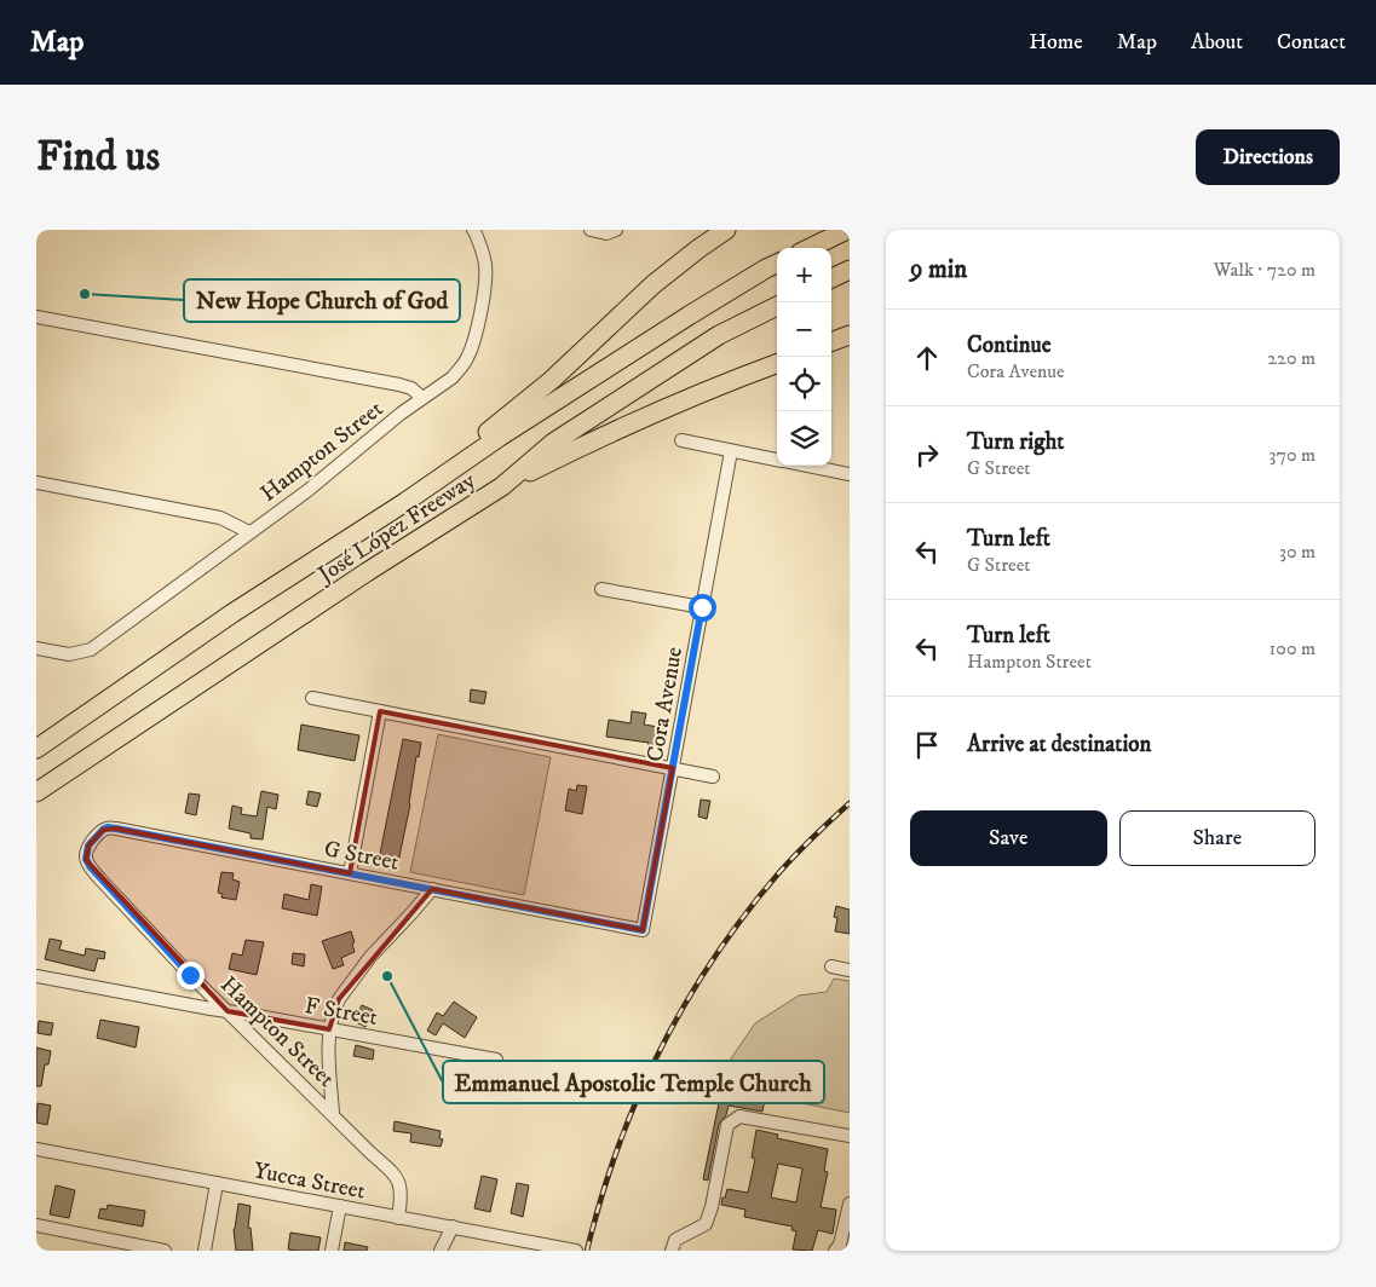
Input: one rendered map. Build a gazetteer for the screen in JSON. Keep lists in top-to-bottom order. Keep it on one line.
{"streets":{"highway":["José López Freeway"],"street":["Hampton Street","Cora Avenue","G Street","F Street","Yucca Street"]},"crossings":[["Hampton Street","G Street"],["Hampton Street","F Street"],["Hampton Street","Yucca Street"],["Cora Avenue","G Street"]],"places":["New Hope Church of God","Emmanuel Apostolic Temple Church"],"page":{"header":"Map","nav":["Home","Map","About","Contact"],"buttons":["Directions",["Save","Share"]],"title":"Find us","heading":["9 min","Walk · 720 m"],"map_buttons":["+","−"],"list":[["Continue","Cora Avenue","220 m"],["Turn right","G Street","370 m"],["Turn left","G Street","30 m"],["Turn left","Hampton Street","100 m"],"Arrive at destination"]}}
